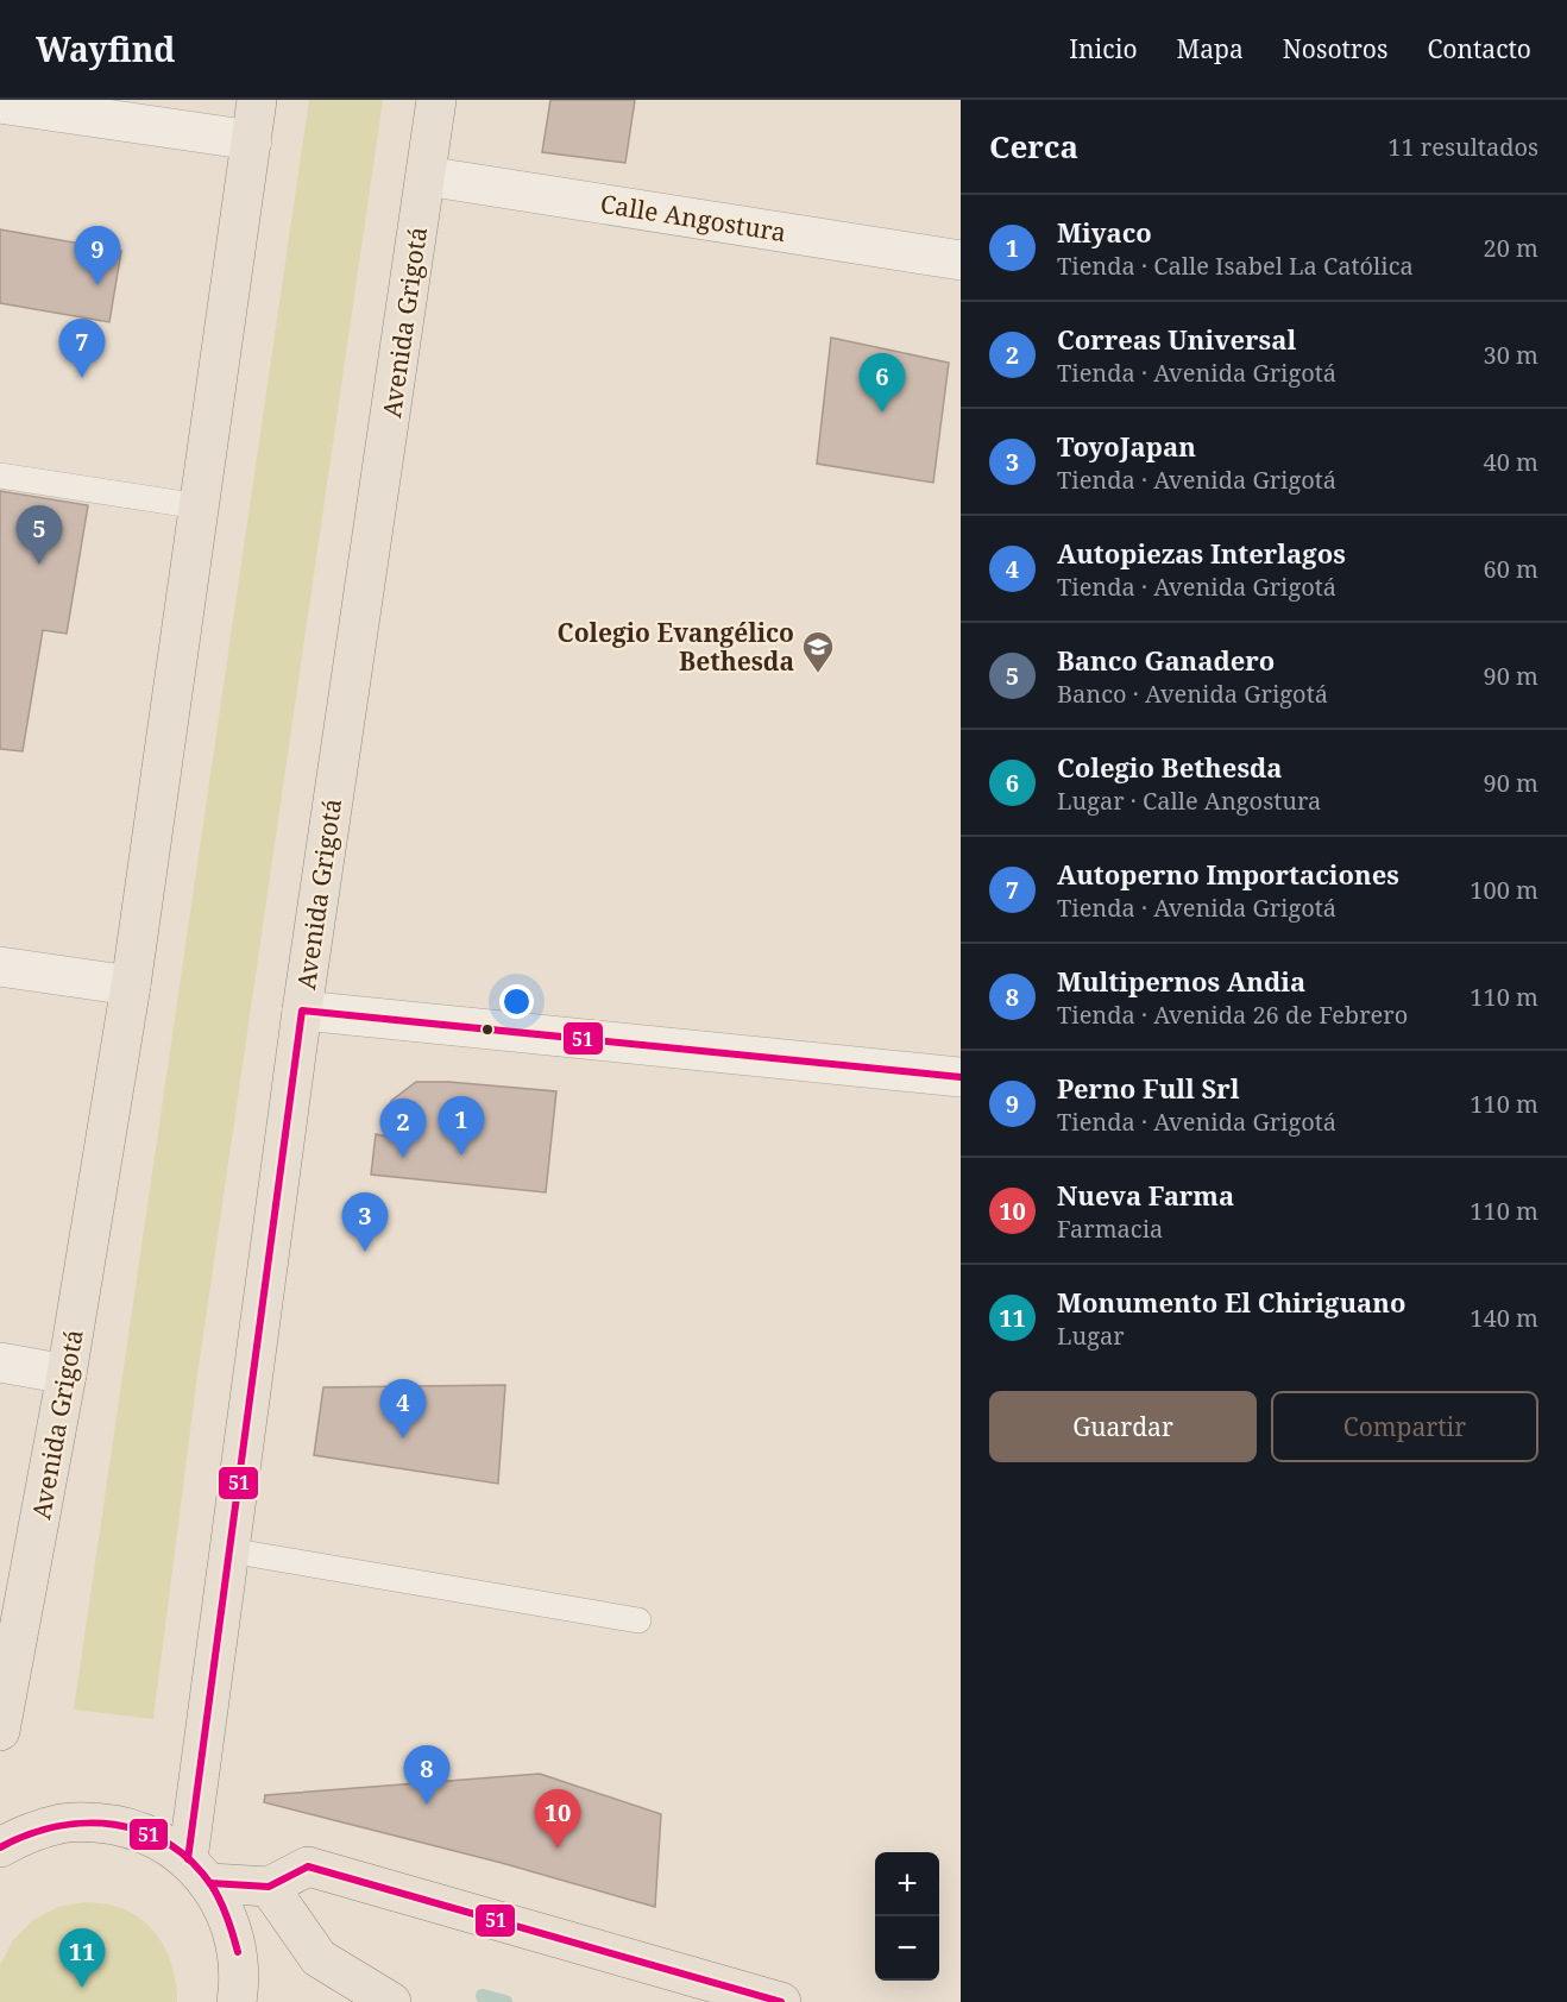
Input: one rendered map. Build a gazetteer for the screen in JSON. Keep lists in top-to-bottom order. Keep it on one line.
{"streets":{"main road":["Avenida Grigotá"],"street":["Calle Angostura"]},"crossings":[["Calle Angostura","Avenida Grigotá"]],"places":{"school or university":["Colegio Evangélico Bethesda"]},"lines":["transit line 51"],"page":{"header":"Wayfind","nav":["Inicio","Mapa","Nosotros","Contacto"],"heading":["Cerca","11 resultados"],"list":[{"mark":"1","name":"Miyaco","note":"Tienda · Calle Isabel La Católica","value":"20 m"},{"mark":"2","name":"Correas Universal","note":"Tienda · Avenida Grigotá","value":"30 m"},{"mark":"3","name":"ToyoJapan","note":"Tienda · Avenida Grigotá","value":"40 m"},{"mark":"4","name":"Autopiezas Interlagos","note":"Tienda · Avenida Grigotá","value":"60 m"},{"mark":"5","name":"Banco Ganadero","note":"Banco · Avenida Grigotá","value":"90 m"},{"mark":"6","name":"Colegio Bethesda","note":"Lugar · Calle Angostura","value":"90 m"},{"mark":"7","name":"Autoperno Importaciones","note":"Tienda · Avenida Grigotá","value":"100 m"},{"mark":"8","name":"Multipernos Andia","note":"Tienda · Avenida 26 de Febrero","value":"110 m"},{"mark":"9","name":"Perno Full Srl","note":"Tienda · Avenida Grigotá","value":"110 m"},{"mark":"10","name":"Nueva Farma","note":"Farmacia","value":"110 m"},{"mark":"11","name":"Monumento El Chiriguano","note":"Lugar","value":"140 m"}],"pins":["9","7","6","5","1","2","3","4","8","10","11"],"buttons":["Guardar","Compartir"],"map_buttons":["+","−"]}}
